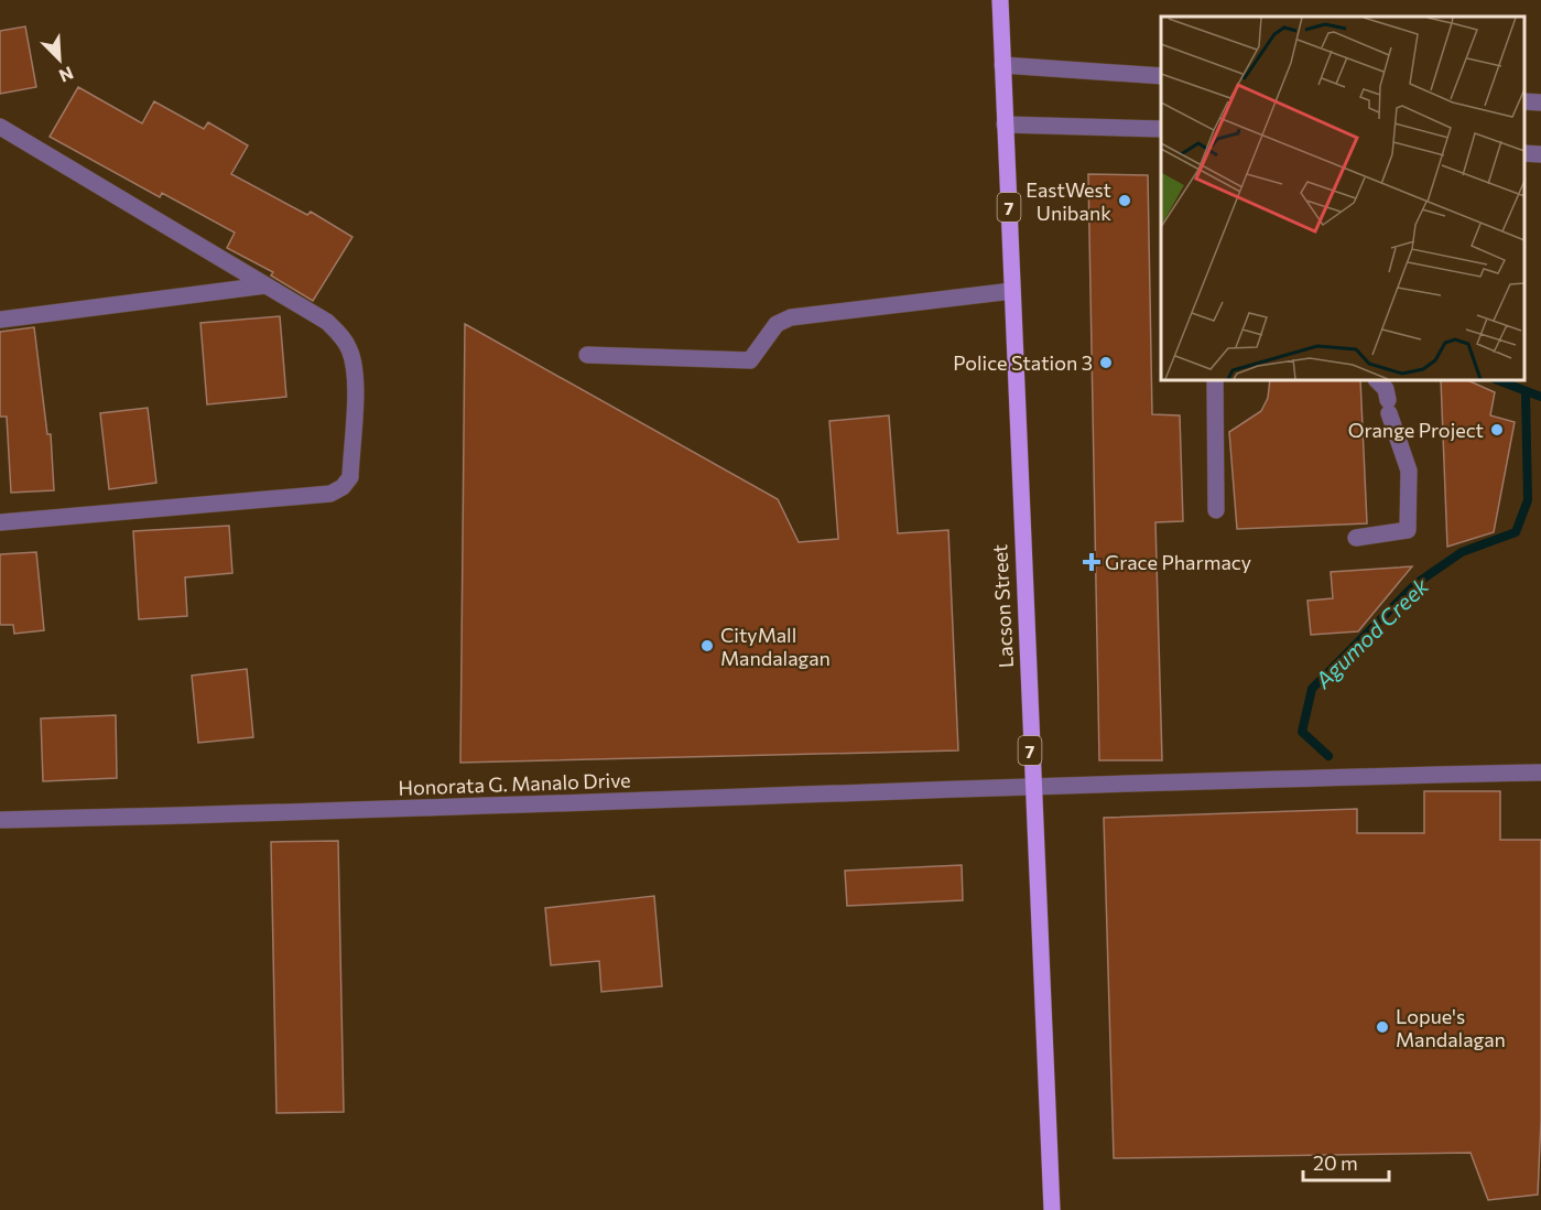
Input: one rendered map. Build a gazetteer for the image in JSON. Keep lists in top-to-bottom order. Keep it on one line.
{"streets":{"main road":["7","Lacson Street"],"street":["Honorata G. Manalo Drive"]},"crossings":[["Lacson Street","Honorata G. Manalo Drive"]],"water":["Agumod Creek"],"places":{"other":["EastWest Unibank","Police Station 3","Orange Project","CityMall Mandalagan","Lopue's Mandalagan"],"health":["Grace Pharmacy"]},"scale_bar":"20 m","north":"bottom right"}
